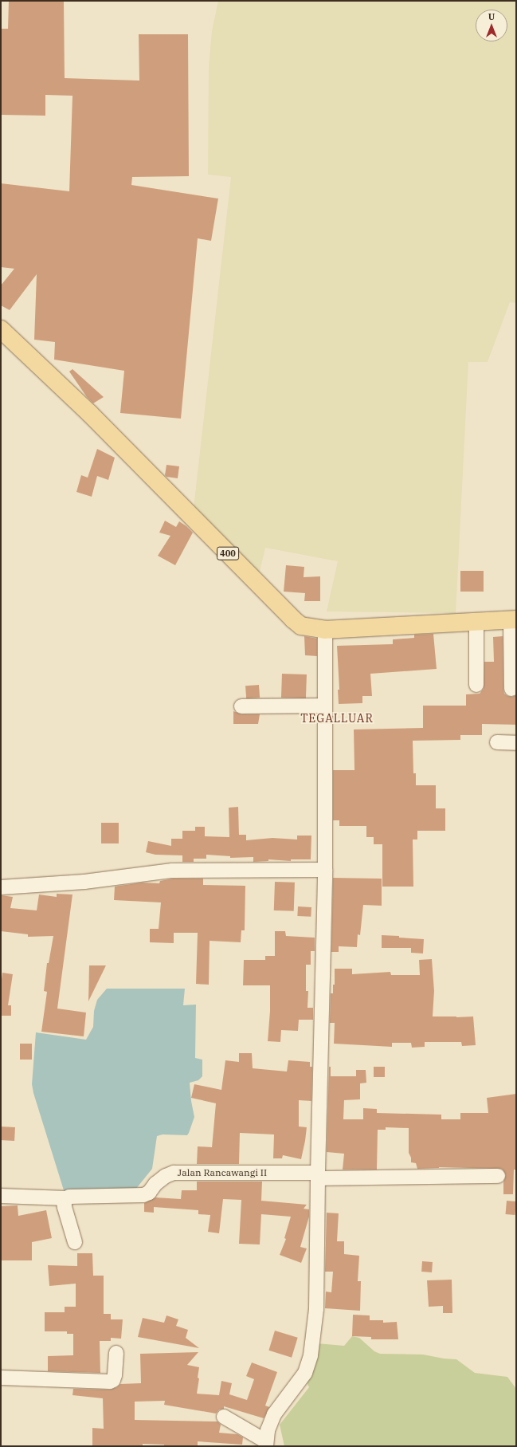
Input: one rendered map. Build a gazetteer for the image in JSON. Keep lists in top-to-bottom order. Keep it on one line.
{"streets":{"main road":["400"],"street":["Jalan Rancawangi II"]},"districts":["TEGALLUAR"],"north":"top"}
